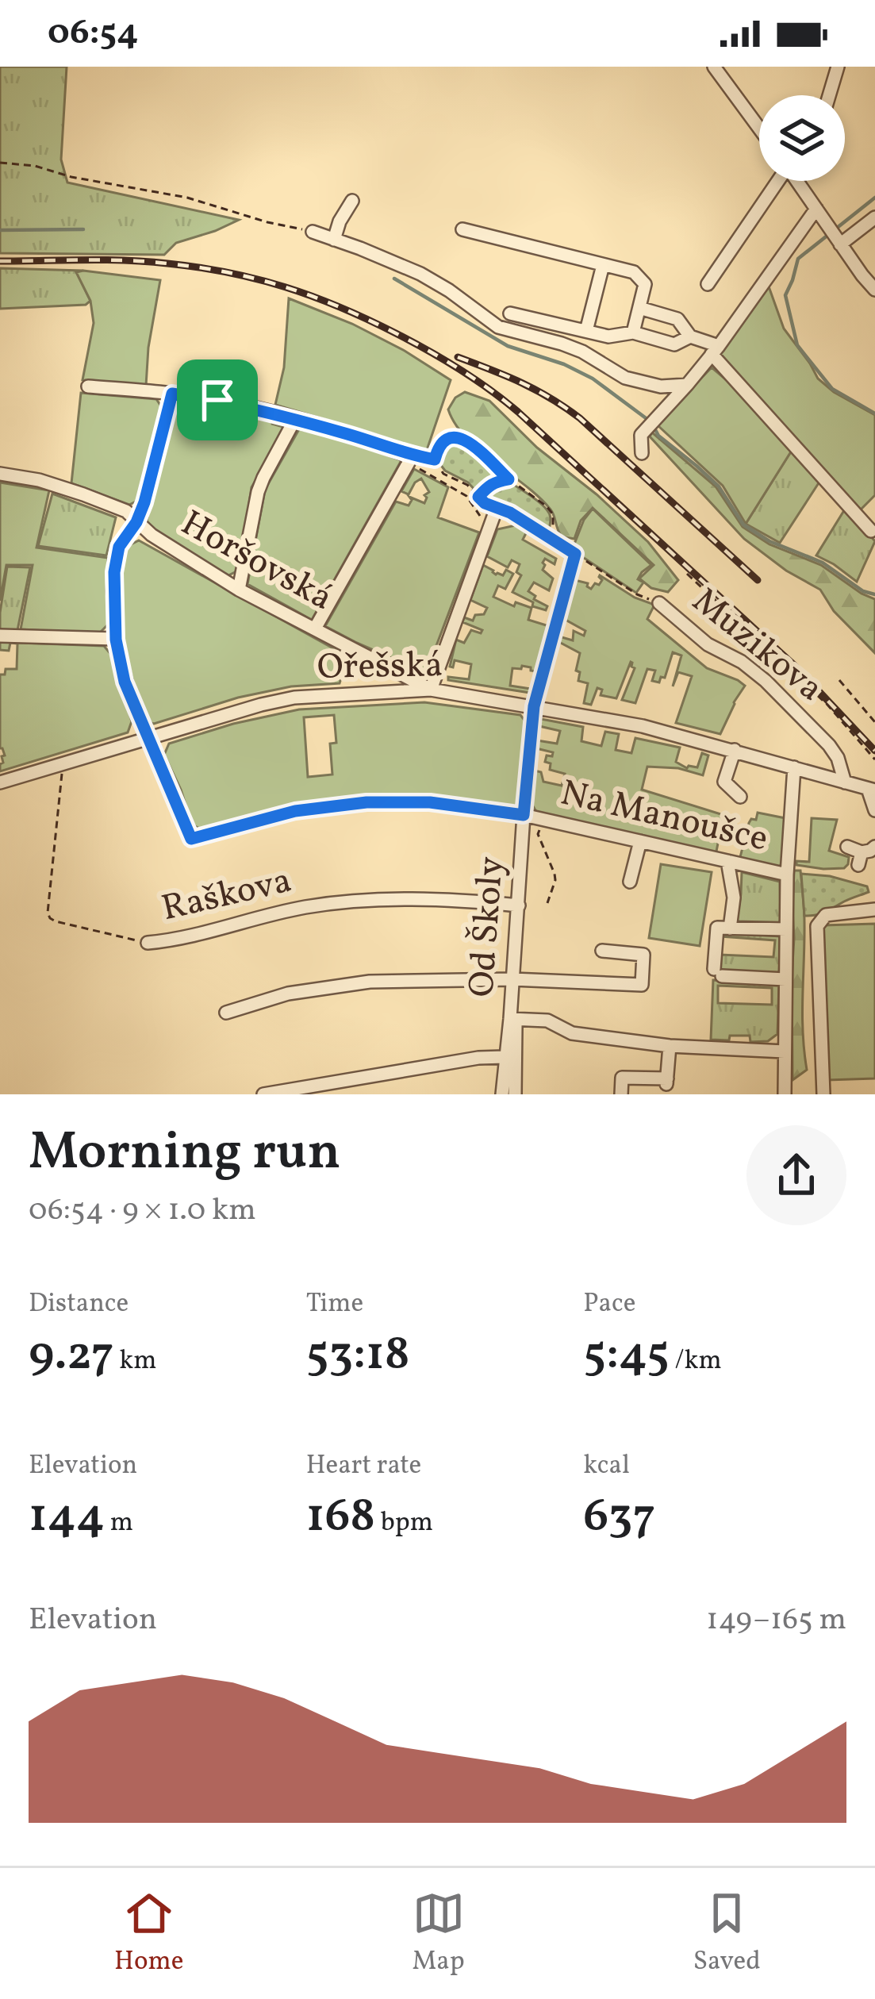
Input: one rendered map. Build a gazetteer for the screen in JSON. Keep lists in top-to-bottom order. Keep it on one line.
{"streets":{"street":["Horšovská","Muzikova","Ořešská","Na Manoušce","Raškova","Od Školy"]},"crossings":[["Horšovská","Ořešská"],["Muzikova","Ořešská"],["Ořešská","Na Manoušce"],["Ořešská","Raškova"],["Ořešská","Od Školy"],["Na Manoušce","Od Školy"],["Raškova","Od Školy"]],"page":{"status":"06:54","heading":["Morning run","06:54 · 9 × 1.0 km"],"stats":[["Distance","9.27 km"],["Time","53:18"],["Pace","5:45 /km"],["Elevation","144 m"],["Heart rate","168 bpm"],["kcal","637"]],"chart":["Elevation","149–165 m"],"tabs":["Home","Map","Saved"]}}
